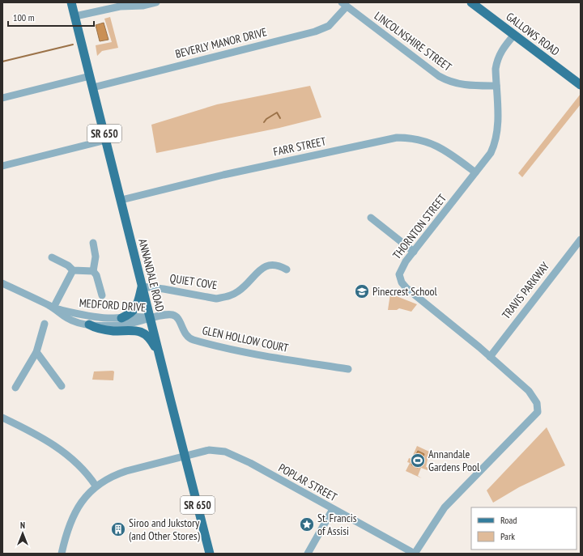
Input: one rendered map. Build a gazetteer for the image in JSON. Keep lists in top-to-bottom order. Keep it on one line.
{"streets":{"main road":["GALLOWS ROAD","SR 650","ANNANDALE ROAD"],"street":["LINCOLNSHIRE STREET","BEVERLY MANOR DRIVE","FARR STREET","THORNTON STREET","QUIET COVE","TRAVIS PARKWAY","MEDFORD DRIVE","GLEN HOLLOW COURT","POPLAR STREET"]},"crossings":[["GALLOWS ROAD","THORNTON STREET"],["LINCOLNSHIRE STREET","BEVERLY MANOR DRIVE"],["LINCOLNSHIRE STREET","THORNTON STREET"],["BEVERLY MANOR DRIVE","ANNANDALE ROAD"],["FARR STREET","THORNTON STREET"],["FARR STREET","ANNANDALE ROAD"],["THORNTON STREET","TRAVIS PARKWAY"],["THORNTON STREET","POPLAR STREET"],["ANNANDALE ROAD","QUIET COVE"],["ANNANDALE ROAD","MEDFORD DRIVE"],["ANNANDALE ROAD","GLEN HOLLOW COURT"],["ANNANDALE ROAD","POPLAR STREET"],["MEDFORD DRIVE","GLEN HOLLOW COURT"]],"places":{"school or university":["Pinecrest School"],"sports":["Annandale Gardens Pool"],"place":["St. Francis of Assisi"],"building":["Siroo and Jukstory (and Other Stores)"]},"legend":["Road","Park"],"scale_bar":"100 m","north":"top"}
